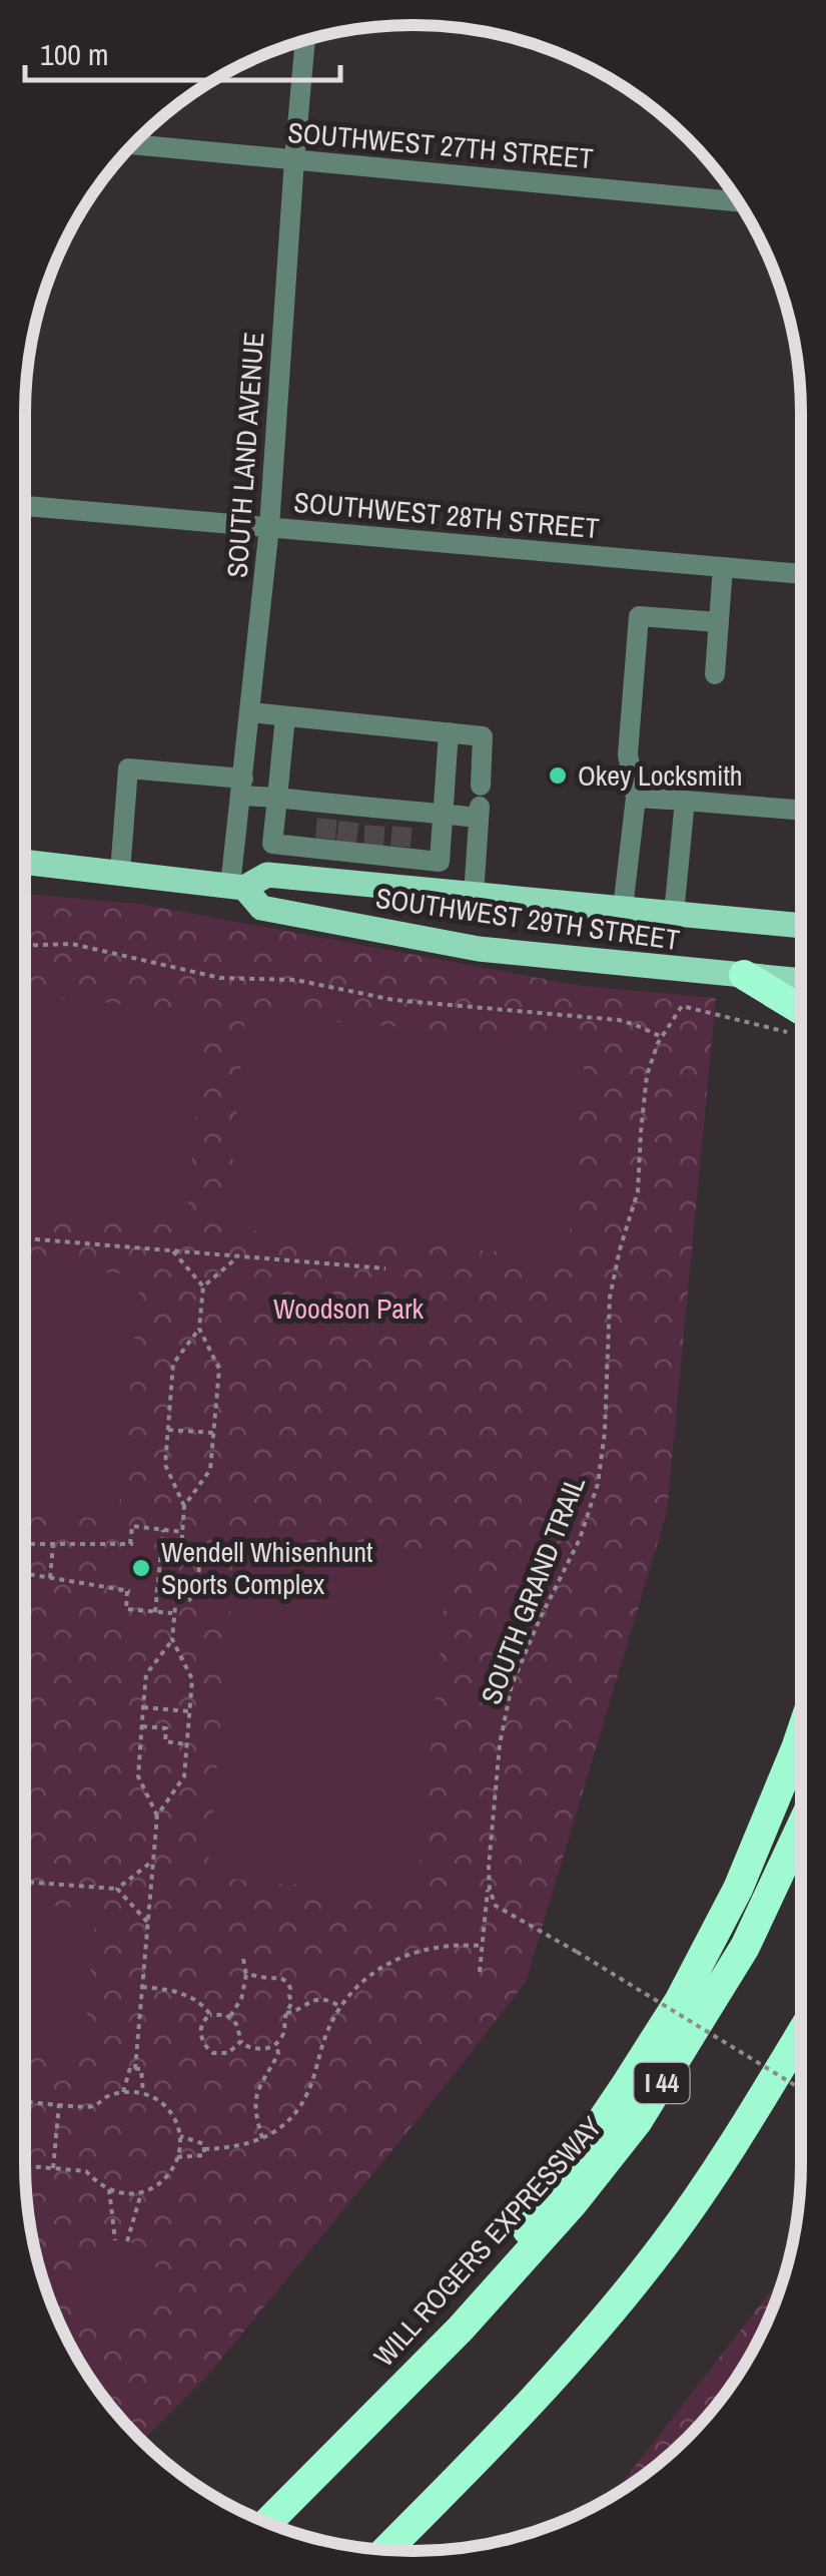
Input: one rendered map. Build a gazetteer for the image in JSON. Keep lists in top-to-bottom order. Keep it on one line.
{"streets":{"highway":["I 44","WILL ROGERS EXPRESSWAY"],"main road":["SOUTHWEST 29TH STREET"],"street":["SOUTHWEST 27TH STREET","SOUTH LAND AVENUE","SOUTHWEST 28TH STREET"],"path":["SOUTH GRAND TRAIL"]},"crossings":[["SOUTHWEST 27TH STREET","SOUTH LAND AVENUE"],["SOUTH LAND AVENUE","SOUTHWEST 28TH STREET"],["SOUTH LAND AVENUE","SOUTHWEST 29TH STREET"]],"parks":["Woodson Park"],"places":["Okey Locksmith","Wendell Whisenhunt Sports Complex"],"scale_bar":"100 m"}
